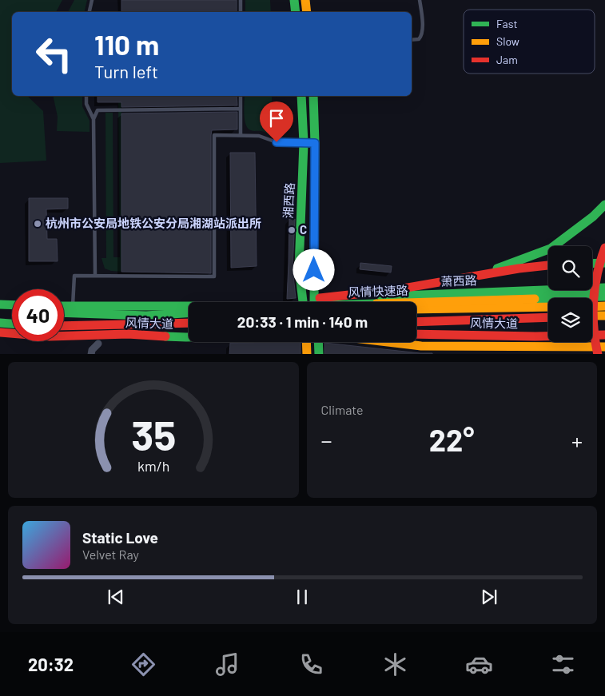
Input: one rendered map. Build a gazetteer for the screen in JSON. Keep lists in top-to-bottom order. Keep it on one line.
{"streets":{"main road":["湘西路","萧西路","风情快速路","风情大道"]},"places":["杭州市公安局地铁公安分局湘湖站派出所","C"],"legend":["Fast","Slow","Jam"],"page":{"turn":["110 m","Turn left"],"limit":"40","trip":"20:33 · 1 min · 140 m","tile":"Climate","heat":["−","22°","+"],"song":["Static Love","Velvet Ray"],"tabs":"20:32","gauge":["35","km/h"]}}
